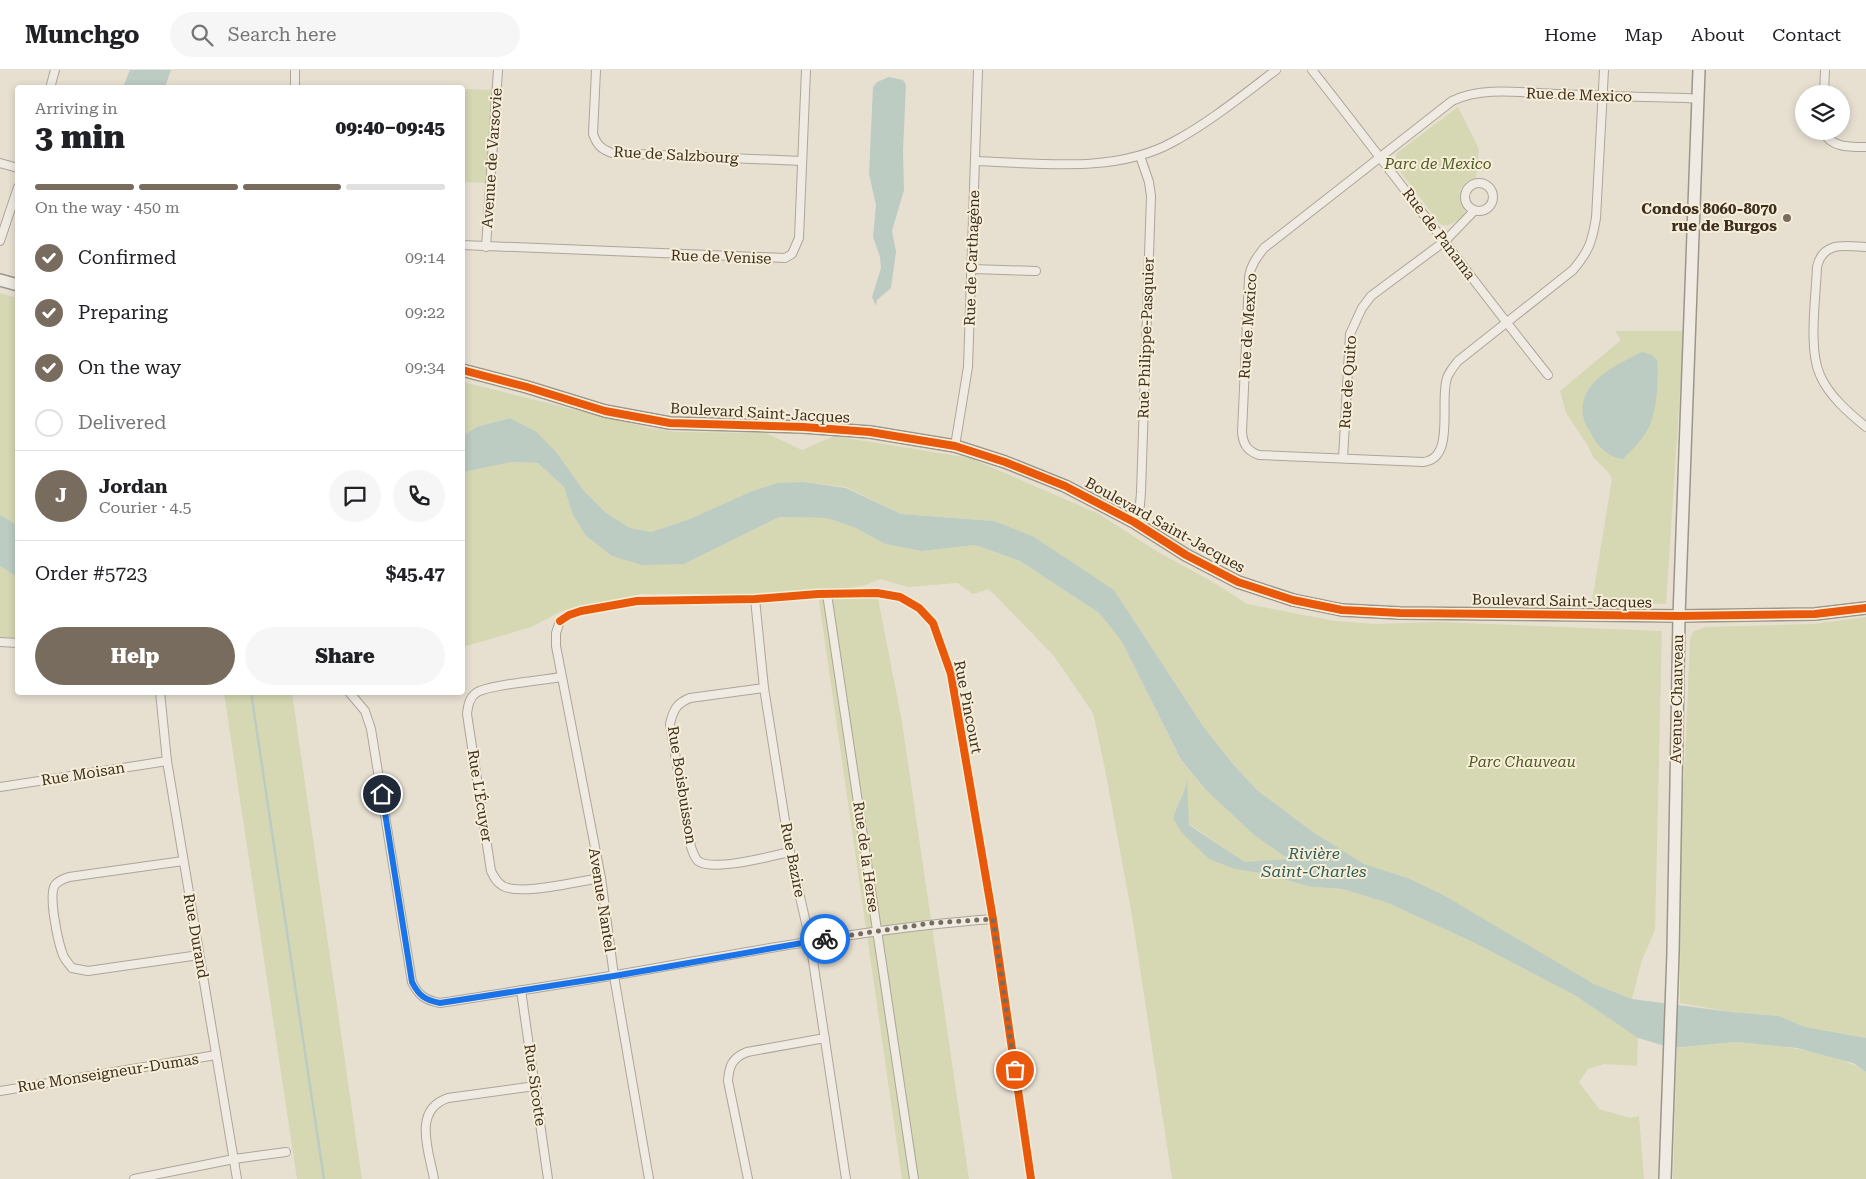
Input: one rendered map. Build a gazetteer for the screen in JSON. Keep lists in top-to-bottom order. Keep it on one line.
{"streets":{"street":["Rue de Mexico","Rue de Salzbourg","Avenue de Varsovie","Rue de Panama","Rue de Venise","Rue de Carthagène","Rue Philippe-Pasquier","Rue de Quito","Boulevard Saint-Jacques","Avenue Chauveau","Rue Pincourt","Rue Moisan","Rue Boisbuisson","Rue L'Écuyer","Rue de la Herse","Rue Bazire","Avenue Nantel","Rue Durand","Rue Monseigneur-Dumas","Rue Sicotte"]},"crossings":[["Rue de Mexico","Rue de Panama"],["Rue de Mexico","Rue de Quito"],["Rue de Mexico","Avenue Chauveau"],["Rue de Salzbourg","Rue de Venise"],["Avenue de Varsovie","Rue de Venise"],["Rue de Panama","Rue de Quito"],["Rue de Carthagène","Boulevard Saint-Jacques"],["Rue Philippe-Pasquier","Boulevard Saint-Jacques"],["Boulevard Saint-Jacques","Avenue Chauveau"],["Rue Pincourt","Rue de la Herse"],["Rue Pincourt","Rue Bazire"],["Rue Pincourt","Avenue Nantel"],["Rue Moisan","Rue Durand"],["Rue Boisbuisson","Rue Bazire"],["Rue L'Écuyer","Avenue Nantel"],["Rue Durand","Rue Monseigneur-Dumas"]],"water":["Rivière Saint-Charles"],"parks":["Parc de Mexico","Parc Chauveau"],"places":["Condos 8060-8070 rue de Burgos"],"page":{"header":"Munchgo","search":"Search here","nav":["Home","Map","About","Contact"],"heading":["3 min","Arriving in","09:40–09:45"],"panel":["Jordan","Courier · 4.5","Order #5723","$45.47"],"bar":"On the way · 450 m","list":[["Confirmed","09:14"],["Preparing","09:22"],["On the way","09:34"],"Delivered"],"round":"J","buttons":["Help","Share"]}}
